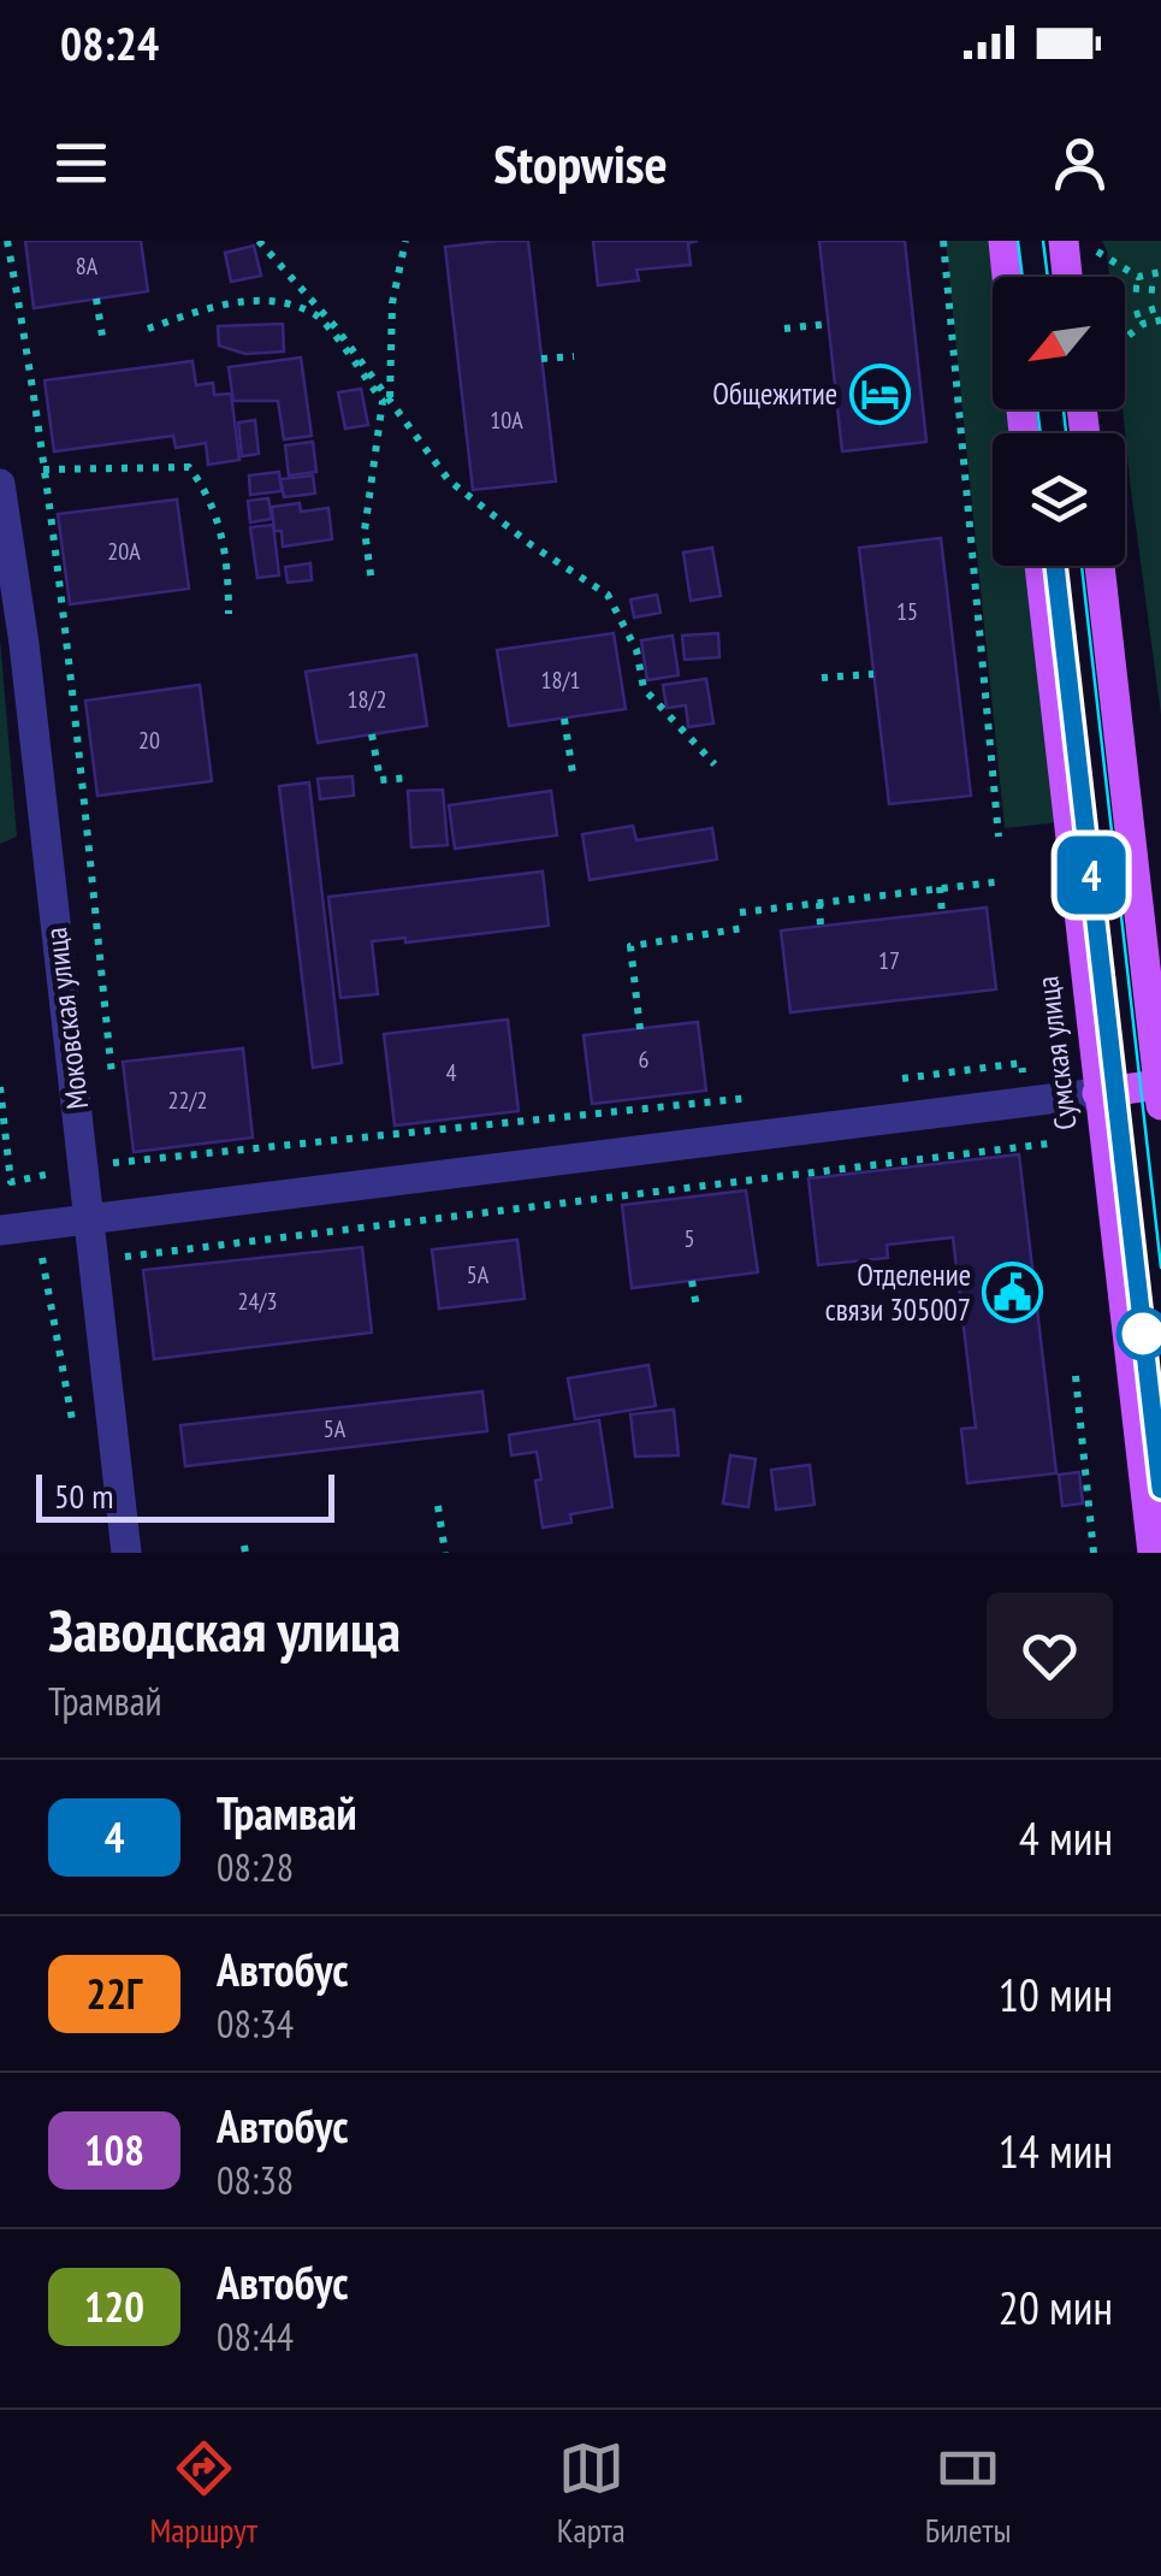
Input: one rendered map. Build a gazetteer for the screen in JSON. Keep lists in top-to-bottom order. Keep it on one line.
{"streets":{"main road":["Сумская улица"],"street":["Моковская улица"]},"places":{"hotel":["Общежитие"],"public building":["Отделение связи 305007"]},"lines":["tram line 4"],"house_numbers":["8А","10А","20А","15","18/1","18/2","20","17","6","4","22/2","5","5А","24/3","5А"],"scale_bar":"50 m","north":"bottom left","page":{"status":"08:24","header":"Stopwise","on_map":"4","scale":"50 m","heading":["Заводская улица","Трамвай"],"list":[{"mark":"4","name":"Трамвай","note":"08:28","value":"4 мин"},{"mark":"22Г","name":"Автобус","note":"08:34","value":"10 мин"},{"mark":"108","name":"Автобус","note":"08:38","value":"14 мин"},{"mark":"120","name":"Автобус","note":"08:44","value":"20 мин"}],"tabs":["Маршрут","Карта","Билеты"]}}
